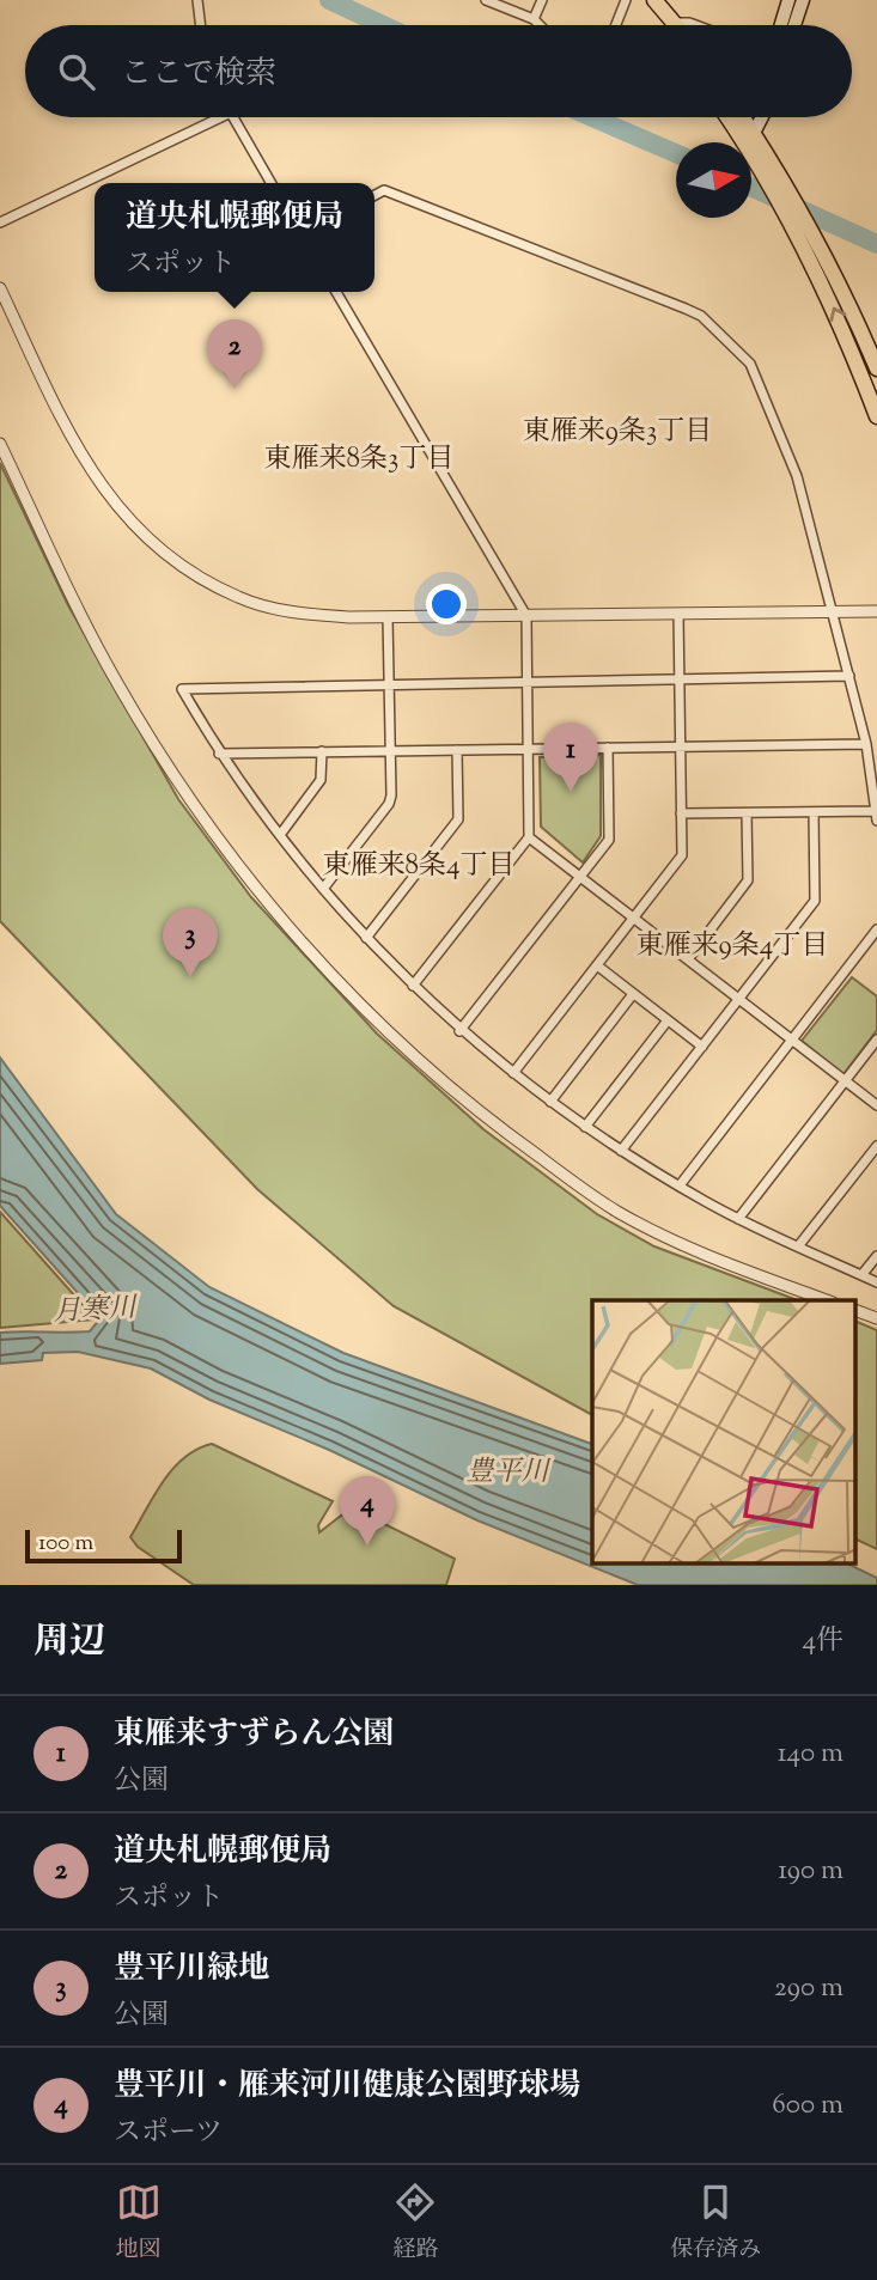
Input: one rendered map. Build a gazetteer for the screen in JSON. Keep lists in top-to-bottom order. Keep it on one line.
{"districts":["東雁来9条3丁目","東雁来8条3丁目","東雁来8条4丁目","東雁来9条4丁目"],"water":["月寒川","豊平川"],"scale_bar":"100 m","north":"right","page":{"search":"ここで検索","popup":["道央札幌郵便局","スポット"],"pins":["2","1","3","4"],"scale":"100 m","heading":["周辺","4件"],"list":[{"mark":"1","name":"東雁来すずらん公園","note":"公園","value":"140 m"},{"mark":"2","name":"道央札幌郵便局","note":"スポット","value":"190 m"},{"mark":"3","name":"豊平川緑地","note":"公園","value":"290 m"},{"mark":"4","name":"豊平川・雁来河川健康公園野球場","note":"スポーツ","value":"600 m"}],"nav":["地図","経路","保存済み"]}}
